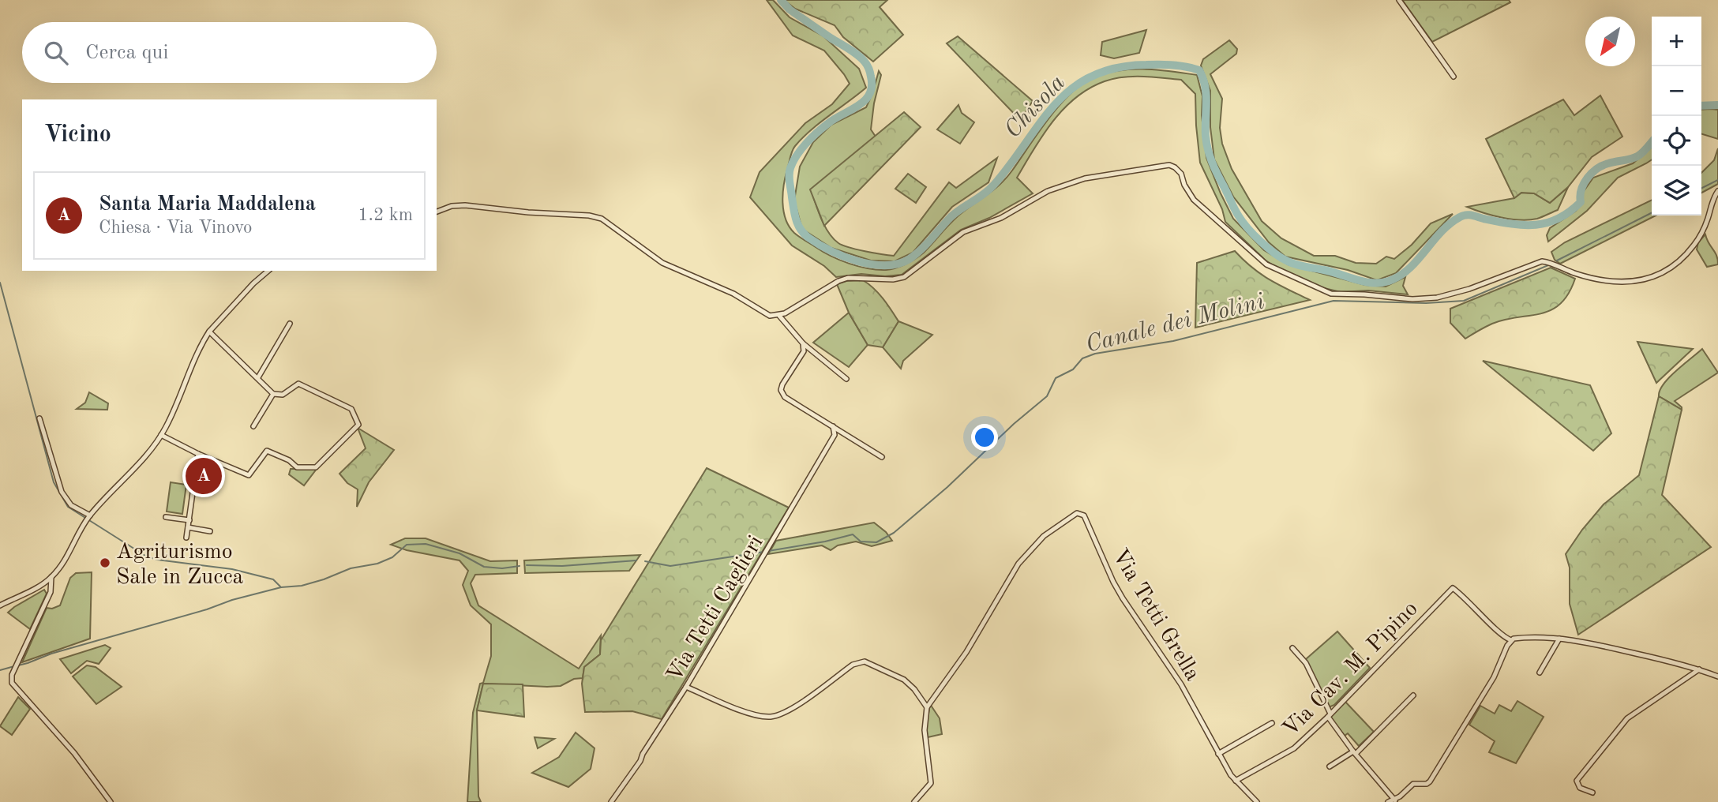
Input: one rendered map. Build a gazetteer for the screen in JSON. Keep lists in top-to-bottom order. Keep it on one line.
{"streets":{"street":["Via Tetti Caglieri","Via Tetti Grella","Via Cav. M. Pipino"]},"crossings":[["Via Tetti Grella","Via Cav. M. Pipino"]],"water":["Chisola","Canale dei Molini"],"places":["Agriturismo Sale in Zucca"],"north":"bottom left","page":{"map_buttons":["+","−"],"search":"Cerca qui","heading":"Vicino","list":[{"mark":"A","name":"Santa Maria Maddalena","note":"Chiesa · Via Vinovo","value":"1.2 km"}],"pins":"A"}}
